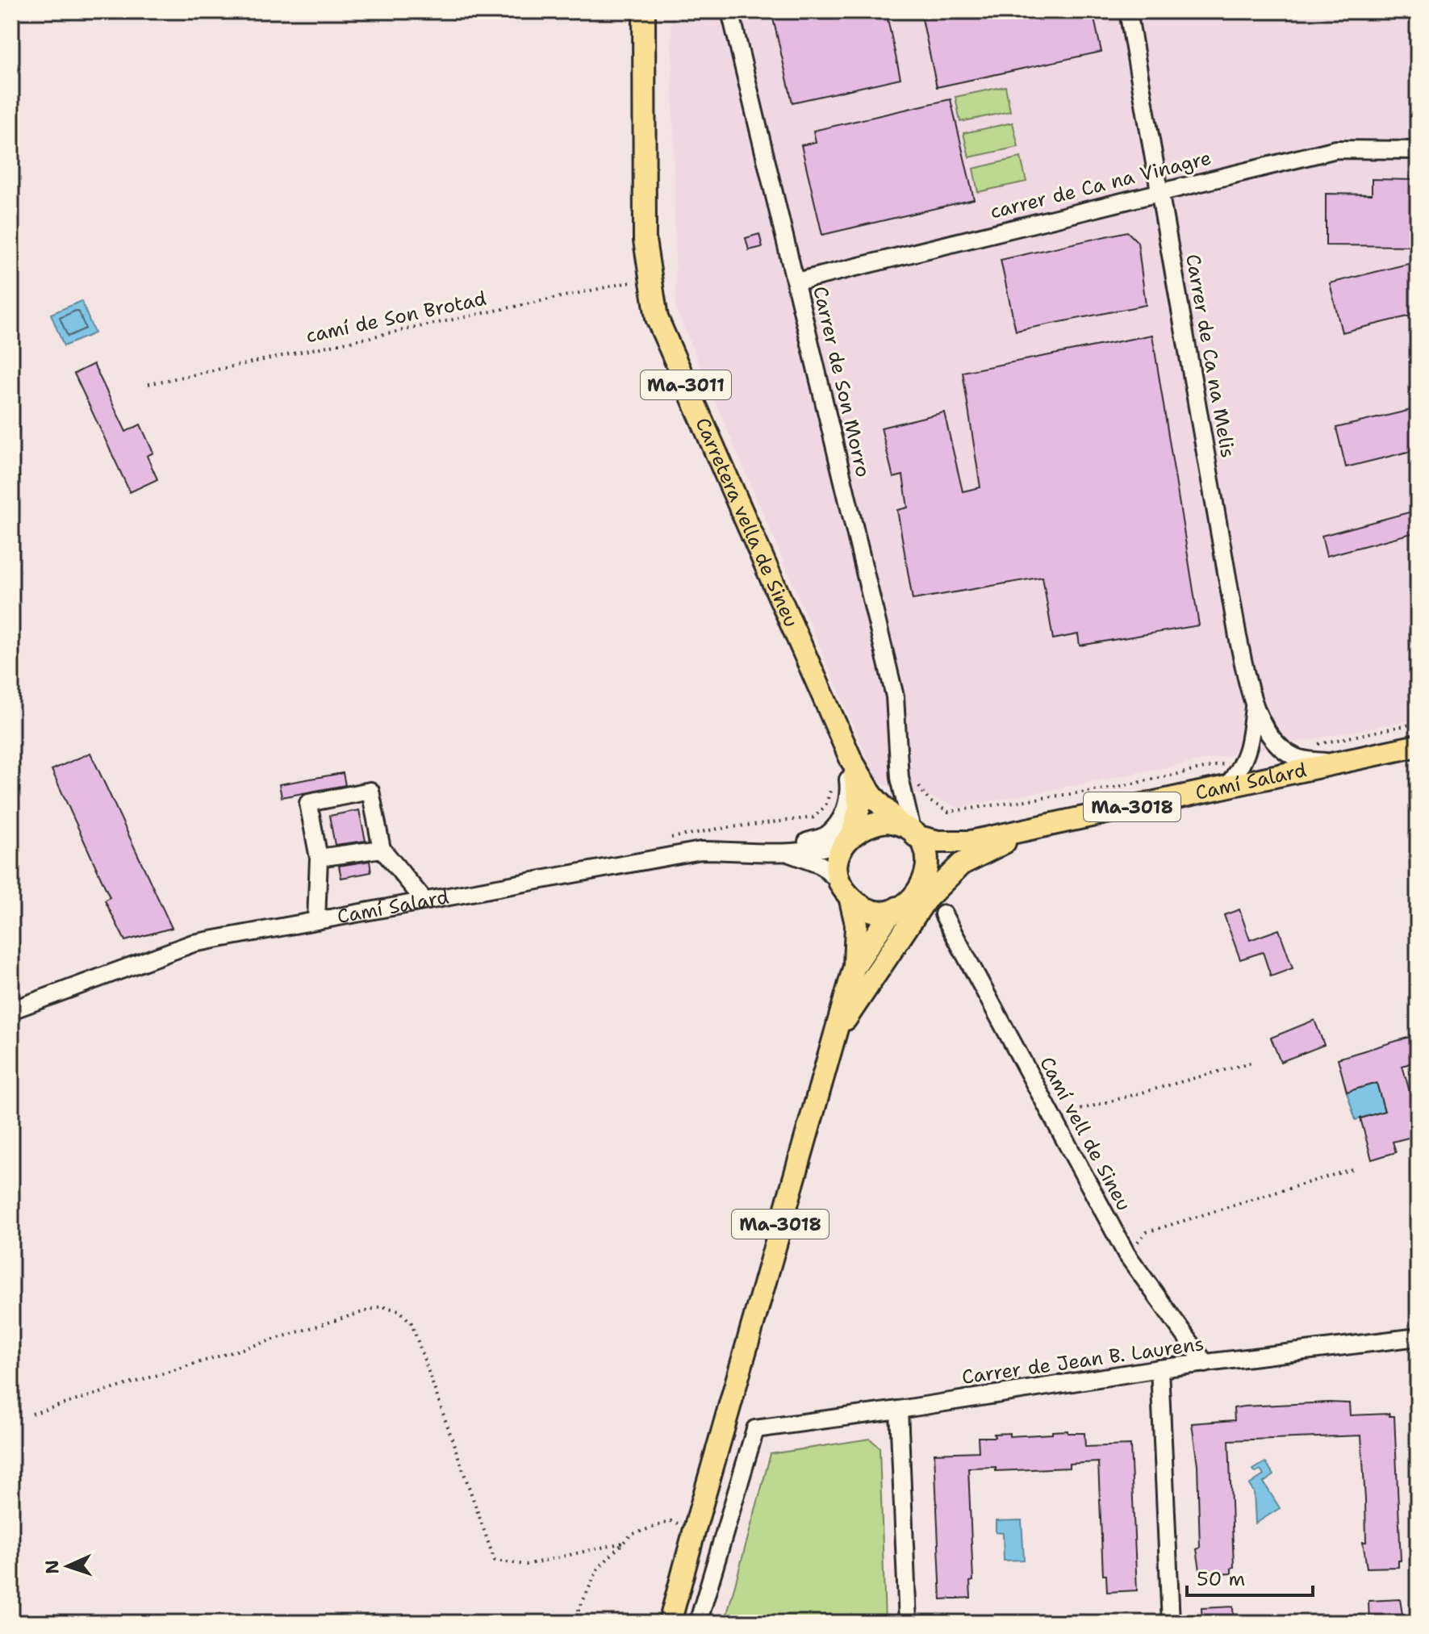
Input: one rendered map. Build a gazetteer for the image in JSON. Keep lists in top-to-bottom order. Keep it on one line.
{"streets":{"main road":["Ma-3011","Carretera vella de Sineu","Camí Salard","Ma-3018"],"street":["carrer de Ca na Vinagre","Carrer de Ca na Melis","Carrer de Son Morro","Camí vell de Sineu","Carrer de Jean B. Laurens"],"path":["camí de Son Brotad"]},"crossings":[["carrer de Ca na Vinagre","Carrer de Ca na Melis"],["carrer de Ca na Vinagre","Carrer de Son Morro"],["camí de Son Brotad","Carretera vella de Sineu"],["Carrer de Ca na Melis","Camí Salard"],["Carrer de Son Morro","Carretera vella de Sineu"],["Carrer de Son Morro","Camí Salard"],["Carrer de Son Morro","Ma-3018"],["Carretera vella de Sineu","Camí Salard"],["Carretera vella de Sineu","Ma-3018"],["Camí Salard","Ma-3018"],["Camí vell de Sineu","Carrer de Jean B. Laurens"]],"scale_bar":"50 m","north":"left"}
